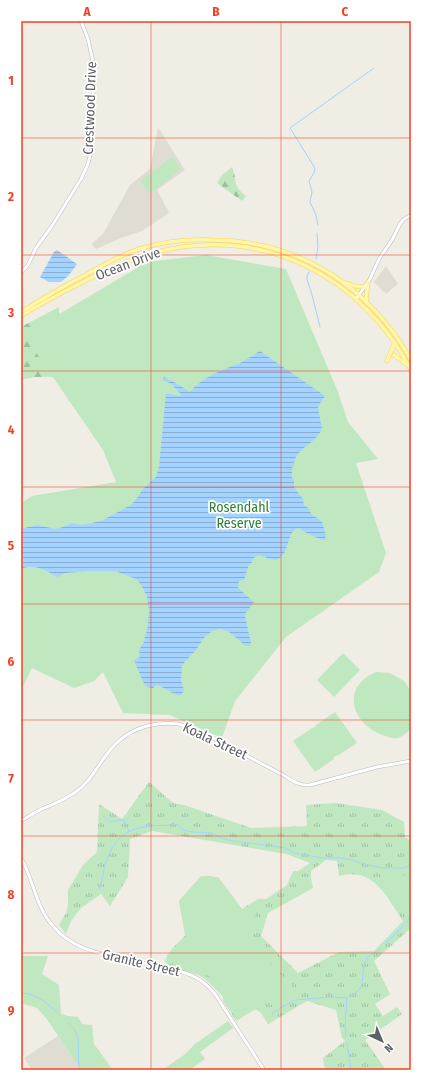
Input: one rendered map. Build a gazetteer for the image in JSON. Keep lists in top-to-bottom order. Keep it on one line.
{"streets":{"main road":["Ocean Drive"],"street":["Crestwood Drive","Koala Street","Granite Street"]},"parks":["Rosendahl Reserve"],"north":"bottom right","grid":{"columns":["A","B","C"],"rows":["1","2","3","4","5","6","7","8","9"]}}
